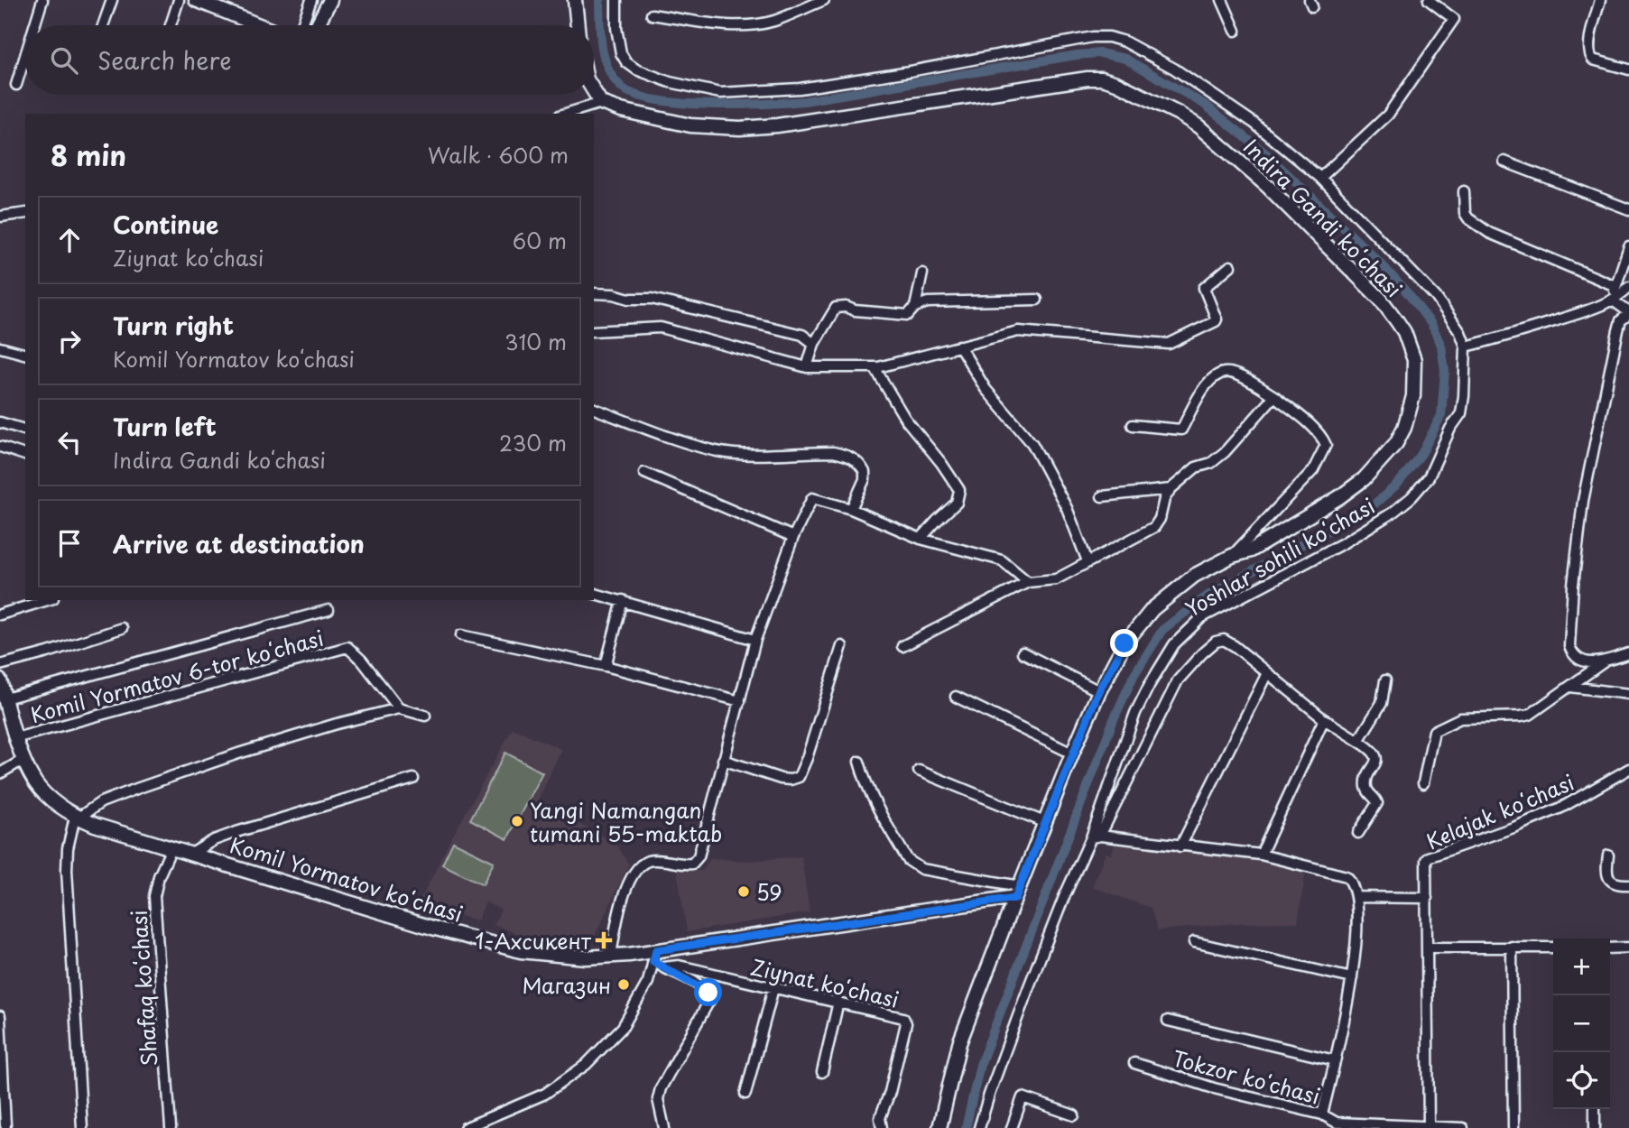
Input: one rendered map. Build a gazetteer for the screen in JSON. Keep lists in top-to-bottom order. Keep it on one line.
{"streets":{"street":["Indira Gandi koʻchasi","Yoshlar sohili koʻchasi","Komil Yormatov 6-tor koʻchasi","Kelajak koʻchasi","Komil Yormatov koʻchasi","Ziynat koʻchasi","Shafaq koʻchasi","Tokzor koʻchasi"]},"crossings":[["Indira Gandi koʻchasi","Komil Yormatov koʻchasi"],["Komil Yormatov 6-tor koʻchasi","Komil Yormatov koʻchasi"],["Kelajak koʻchasi","Tokzor koʻchasi"],["Komil Yormatov koʻchasi","Ziynat koʻchasi"],["Komil Yormatov koʻchasi","Shafaq koʻchasi"]],"places":{"other":["Yangi Namangan tumani 55-maktab","59","Магазин"],"health":["1-Ахсикент"]},"page":{"search":"Search here","heading":["8 min","Walk · 600 m"],"list":[["Continue","Ziynat koʻchasi","60 m"],["Turn right","Komil Yormatov koʻchasi","310 m"],["Turn left","Indira Gandi koʻchasi","230 m"],"Arrive at destination"],"map_buttons":["+","−"]}}
